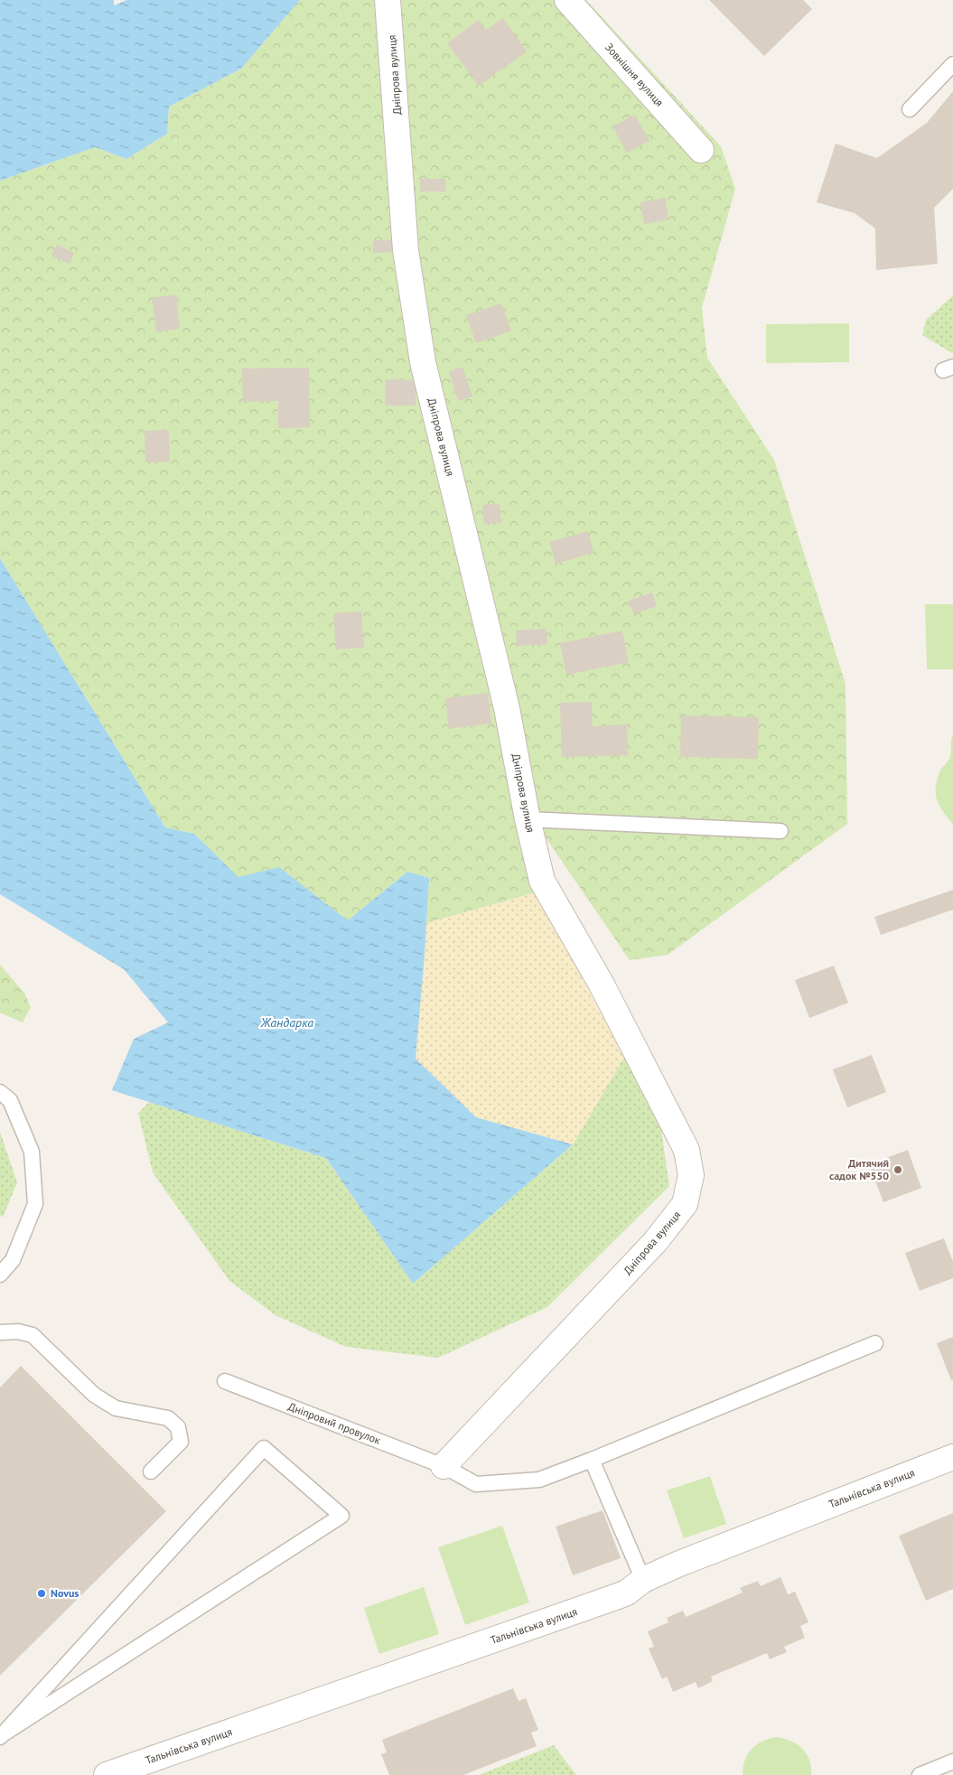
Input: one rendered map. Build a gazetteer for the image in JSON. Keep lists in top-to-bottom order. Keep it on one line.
{"streets":{"street":["Дніпрова вулиця","Зовнішня вулиця","Тальнівська вулиця"],"lane":["Дніпровий провулок"]},"crossings":[["Дніпрова вулиця","Дніпровий провулок"]],"water":["Жандарка"],"places":["Дитячий садок №550","Novus"]}
